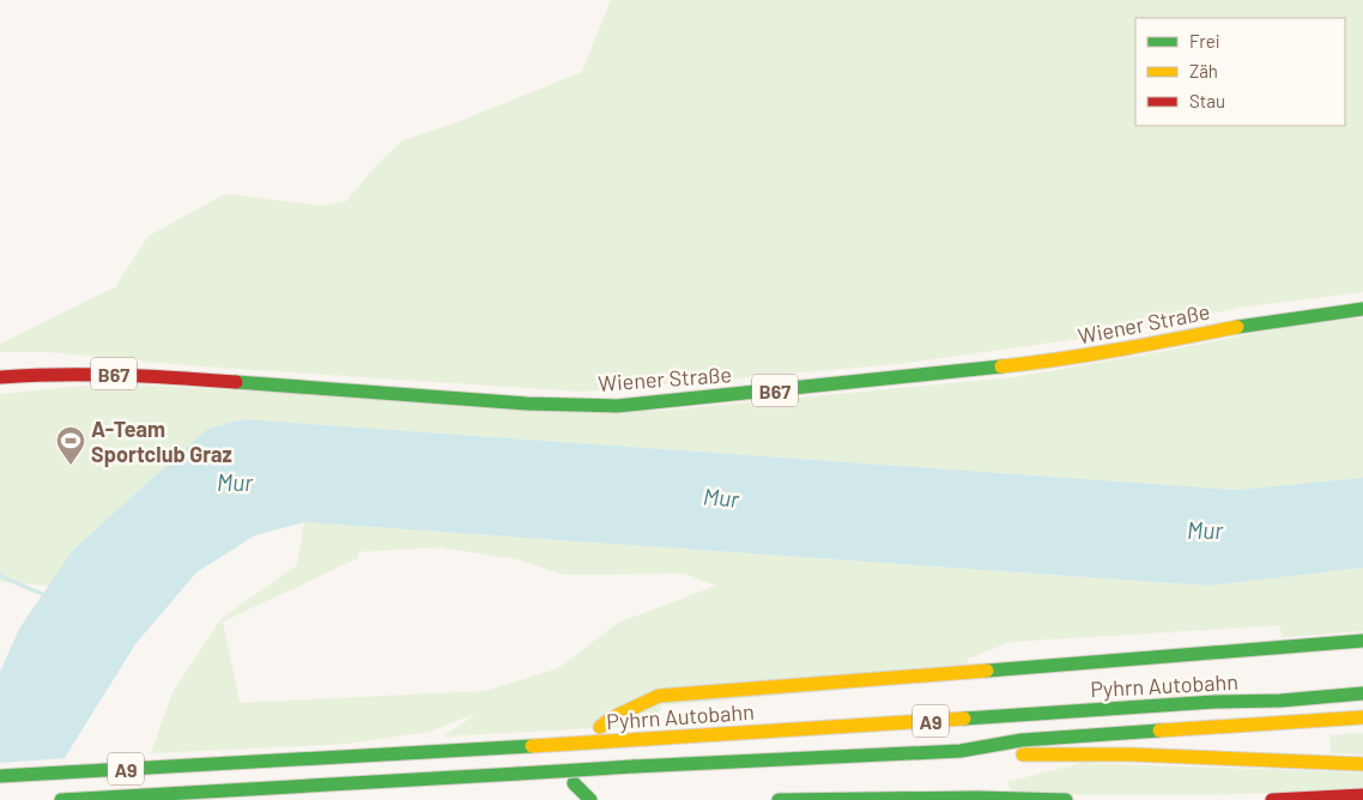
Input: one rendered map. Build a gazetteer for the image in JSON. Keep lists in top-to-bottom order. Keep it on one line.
{"streets":{"main road":["Wiener Straße","B67","Pyhrn Autobahn","A9"]},"water":["Mur"],"places":{"sports":["A-Team Sportclub Graz"]},"legend":["Frei","Zäh","Stau"]}
